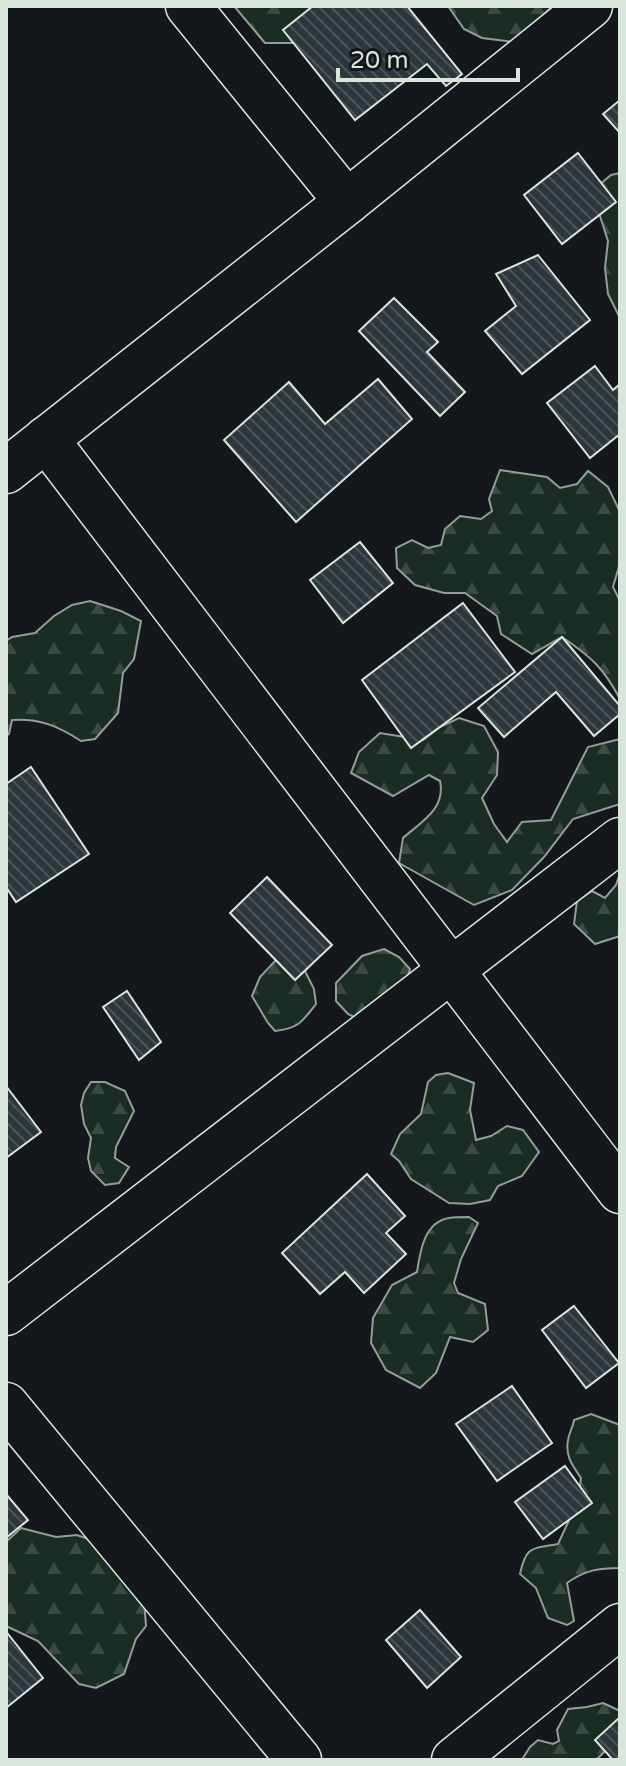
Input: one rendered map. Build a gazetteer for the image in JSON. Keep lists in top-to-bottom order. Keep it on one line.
{"scale_bar":"20 m"}
